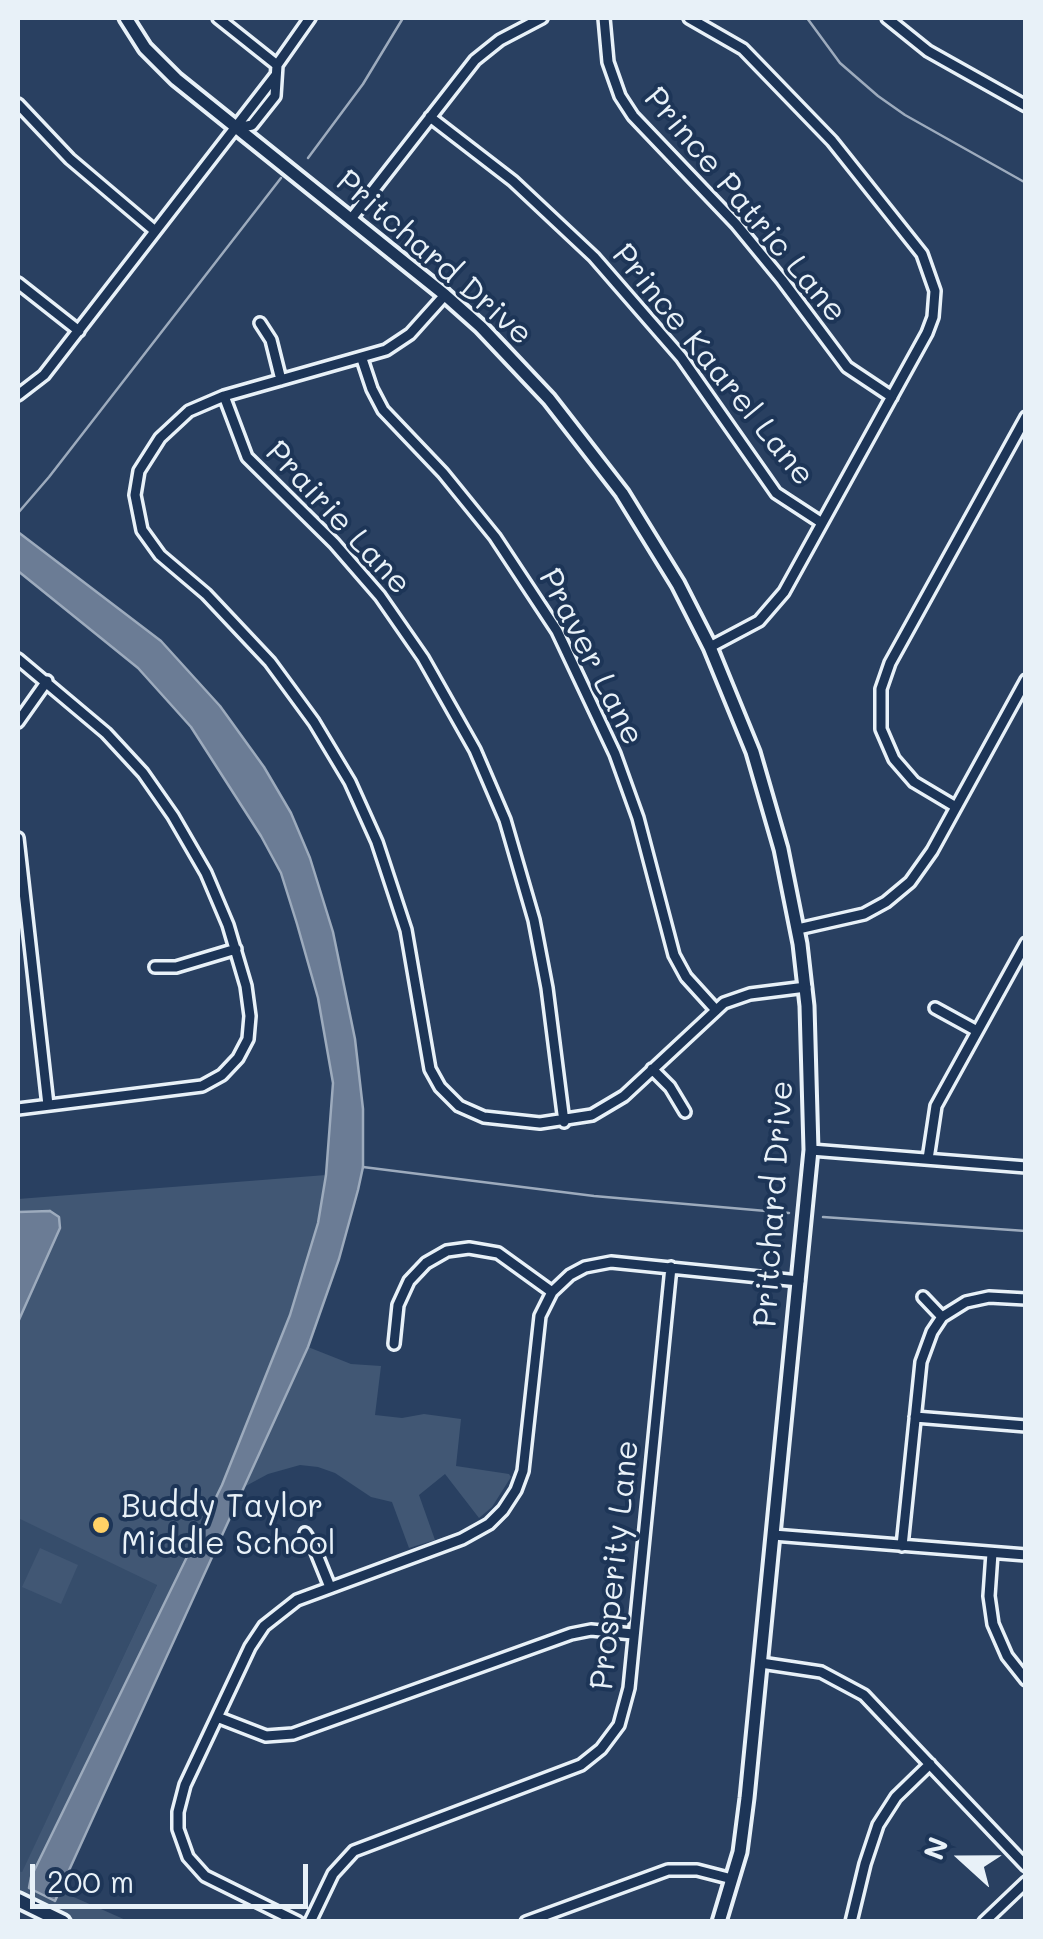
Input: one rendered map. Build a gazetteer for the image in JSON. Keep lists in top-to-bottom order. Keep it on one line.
{"streets":{"street":["Prince Patric Lane","Pritchard Drive","Prince Kaarel Lane","Prairie Lane","Praver Lane","Prosperity Lane"]},"places":["Buddy Taylor Middle School"],"scale_bar":"200 m","north":"left"}
